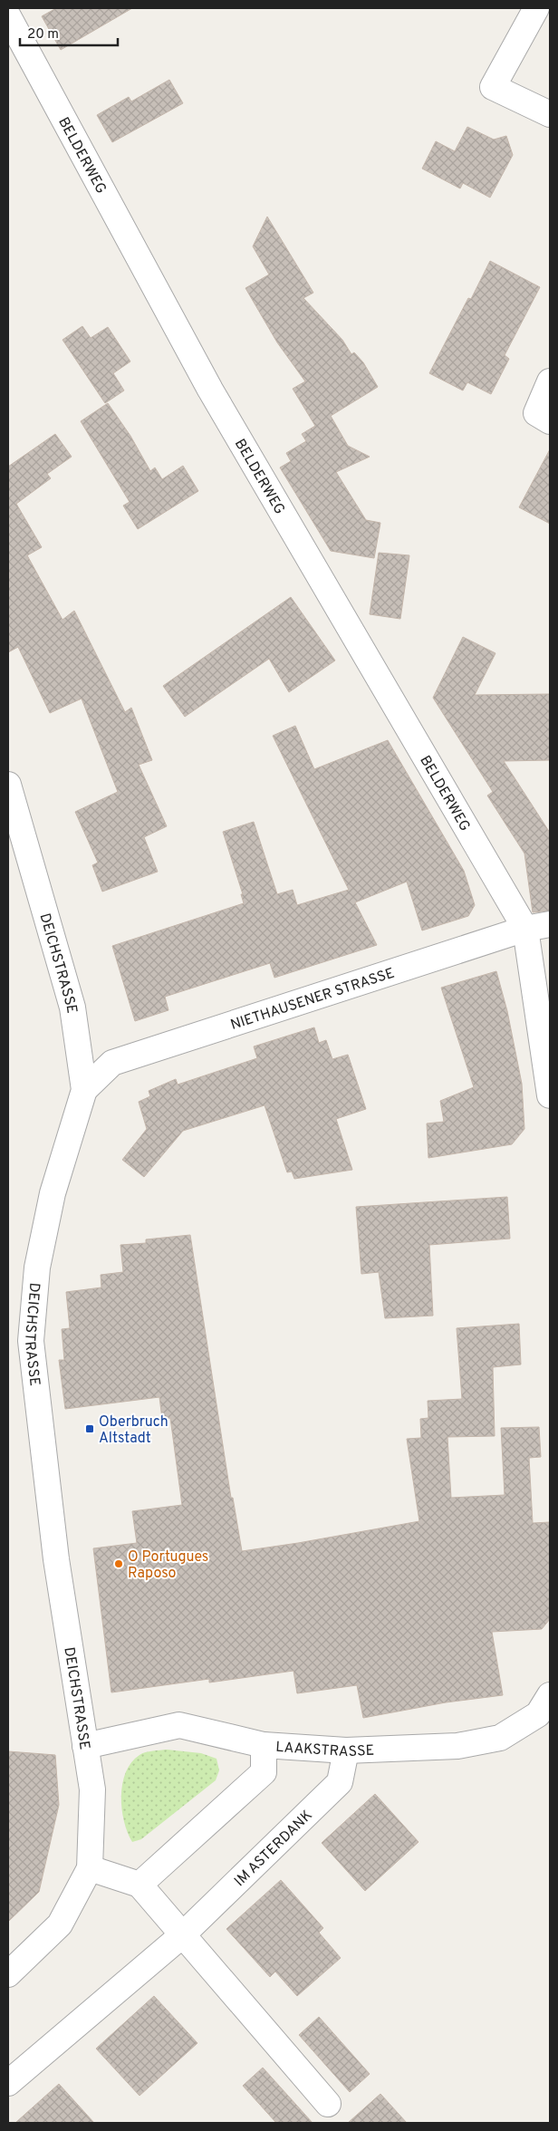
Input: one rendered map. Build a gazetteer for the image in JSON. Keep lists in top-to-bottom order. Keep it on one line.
{"streets":{"street":["BELDERWEG","DEICHSTRASSE","NIETHAUSENER STRASSE","LAAKSTRASSE","IM ASTERDANK"]},"crossings":[["BELDERWEG","NIETHAUSENER STRASSE"],["DEICHSTRASSE","NIETHAUSENER STRASSE"],["DEICHSTRASSE","LAAKSTRASSE"],["LAAKSTRASSE","IM ASTERDANK"]],"places":{"transit":["Oberbruch Altstadt"],"other":["O Portugues Raposo"]},"scale_bar":"20 m"}
